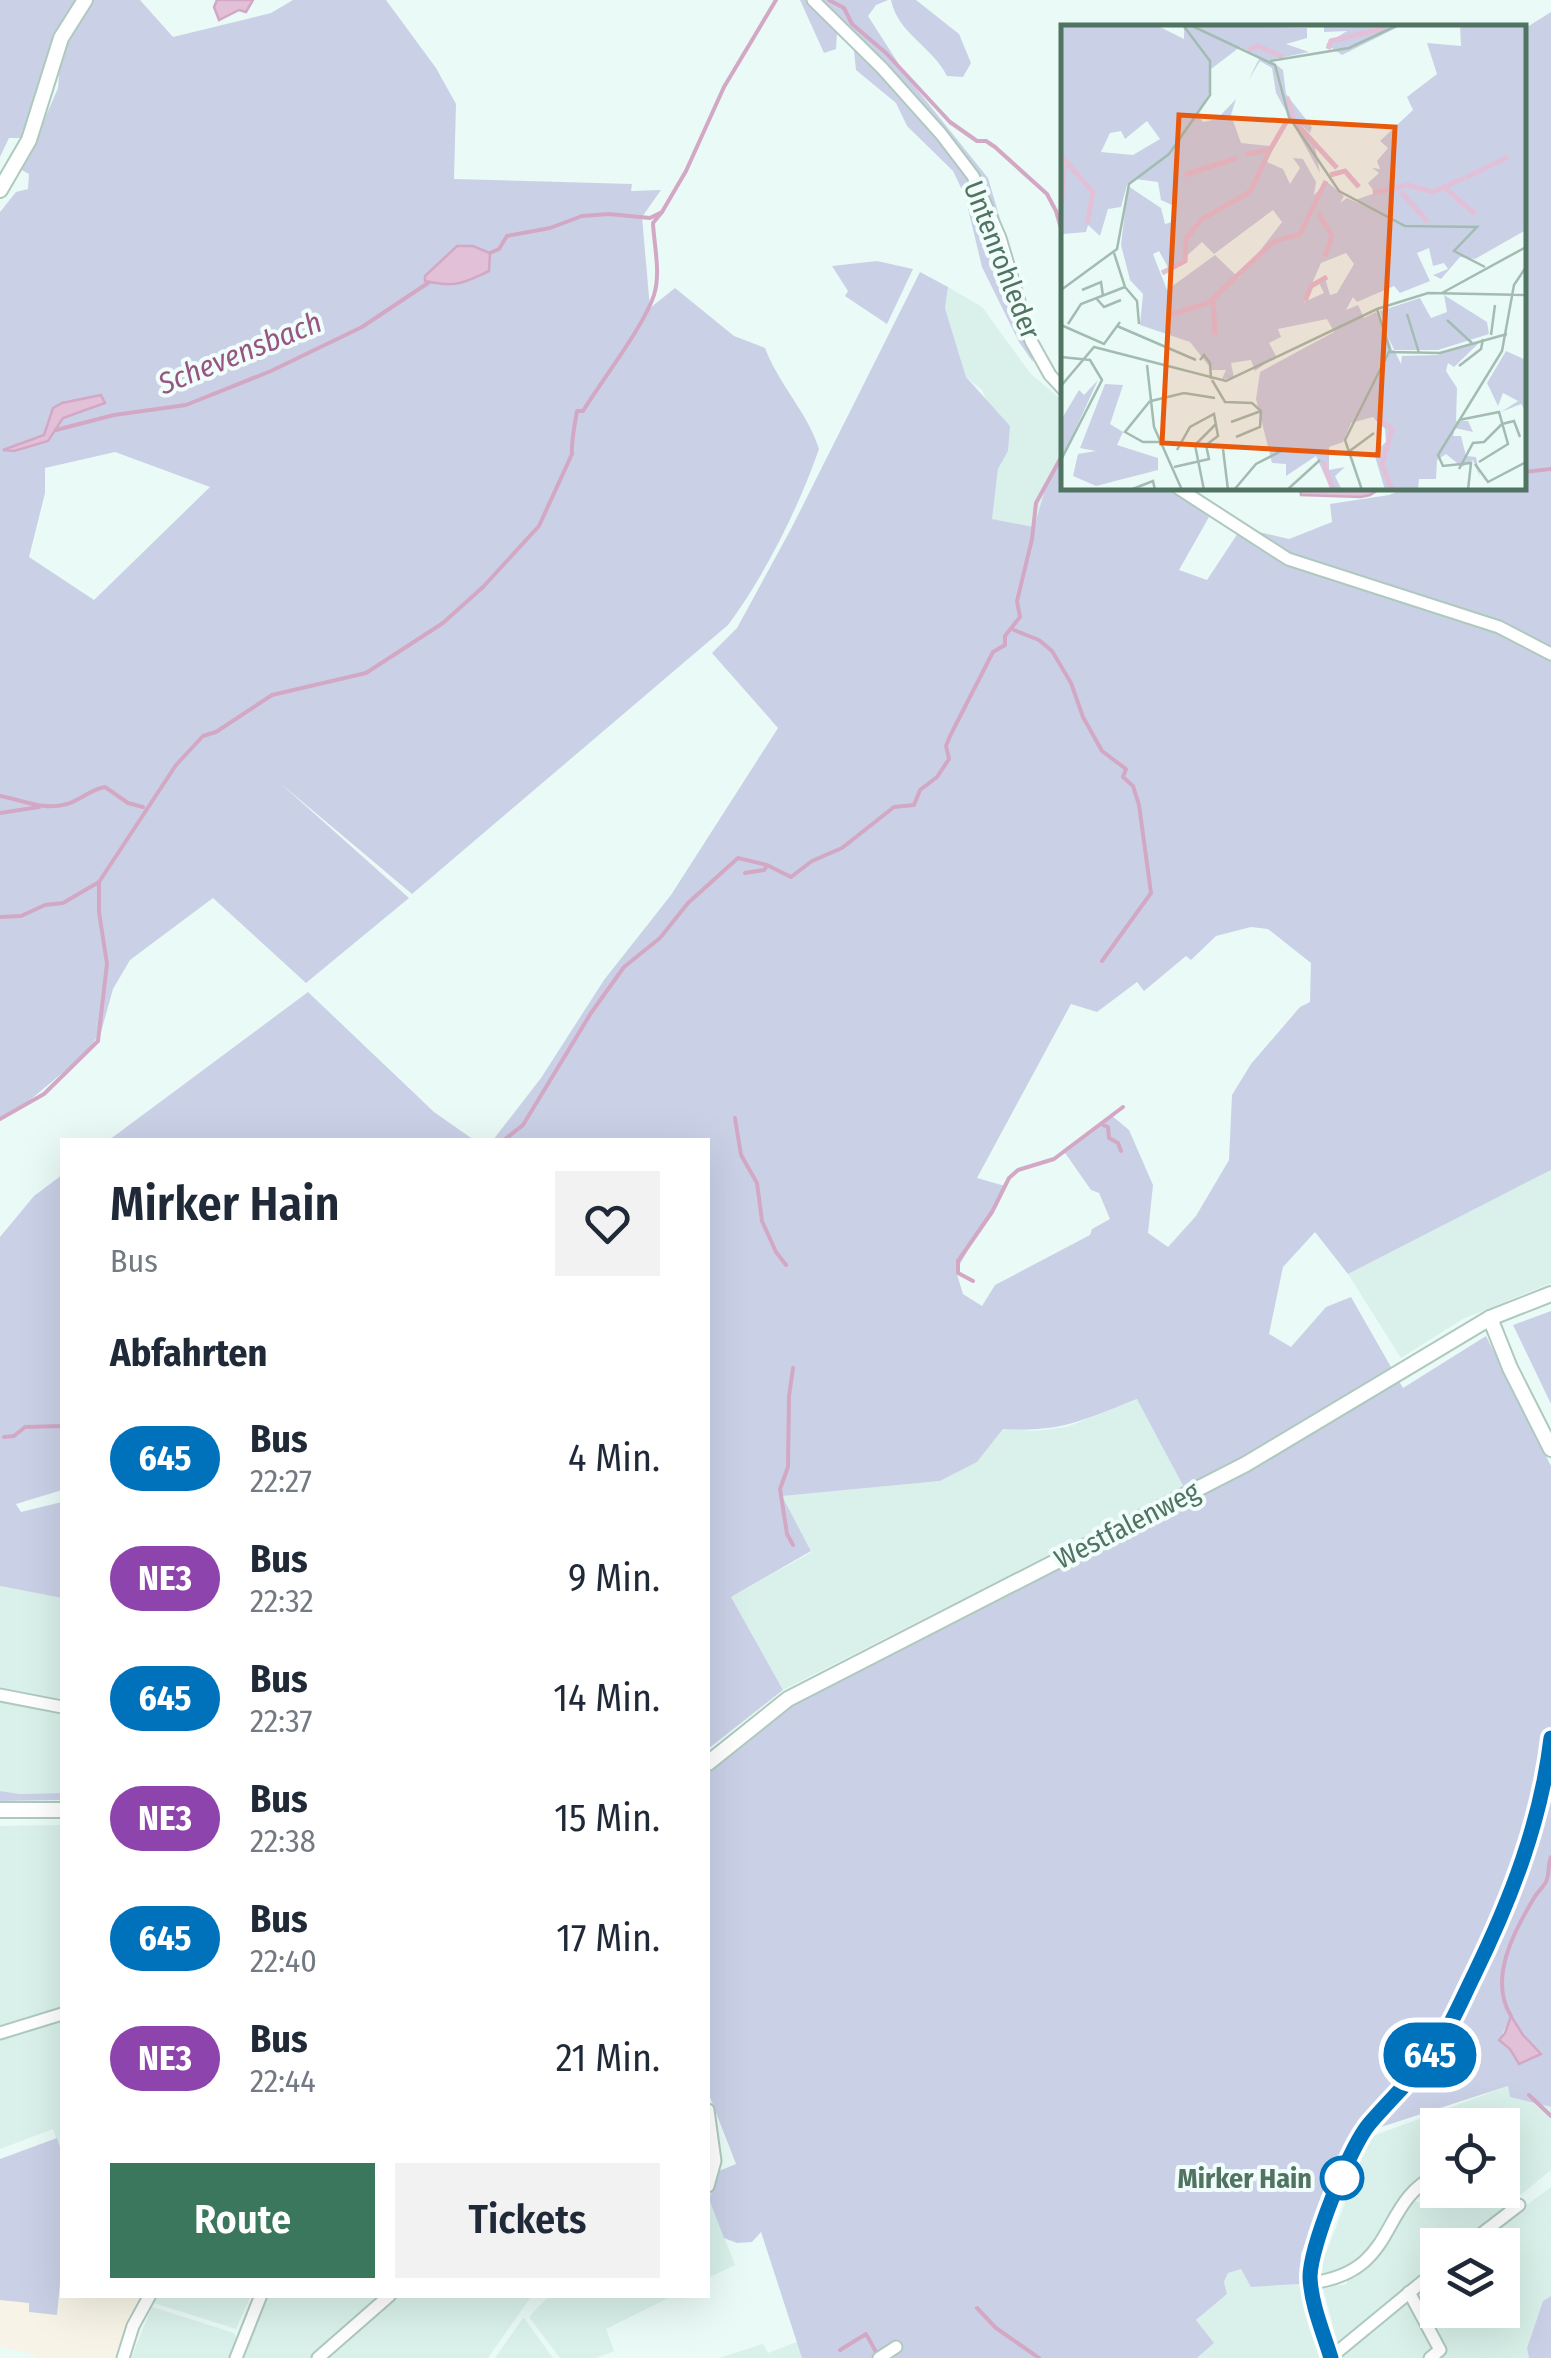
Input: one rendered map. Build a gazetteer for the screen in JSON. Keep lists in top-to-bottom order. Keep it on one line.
{"streets":{"street":["Untenrohleder","Westfalenweg"]},"water":["Schevensbach"],"places":["Mirker Hain"],"lines":["bus line 645"],"page":{"on_map":"645","heading":[["Mirker Hain","Bus"],"Abfahrten"],"list":[{"mark":"645","name":"Bus","note":"22:27","value":"4 Min."},{"mark":"NE3","name":"Bus","note":"22:32","value":"9 Min."},{"mark":"645","name":"Bus","note":"22:37","value":"14 Min."},{"mark":"NE3","name":"Bus","note":"22:38","value":"15 Min."},{"mark":"645","name":"Bus","note":"22:40","value":"17 Min."},{"mark":"NE3","name":"Bus","note":"22:44","value":"21 Min."}],"buttons":["Route","Tickets"]}}
